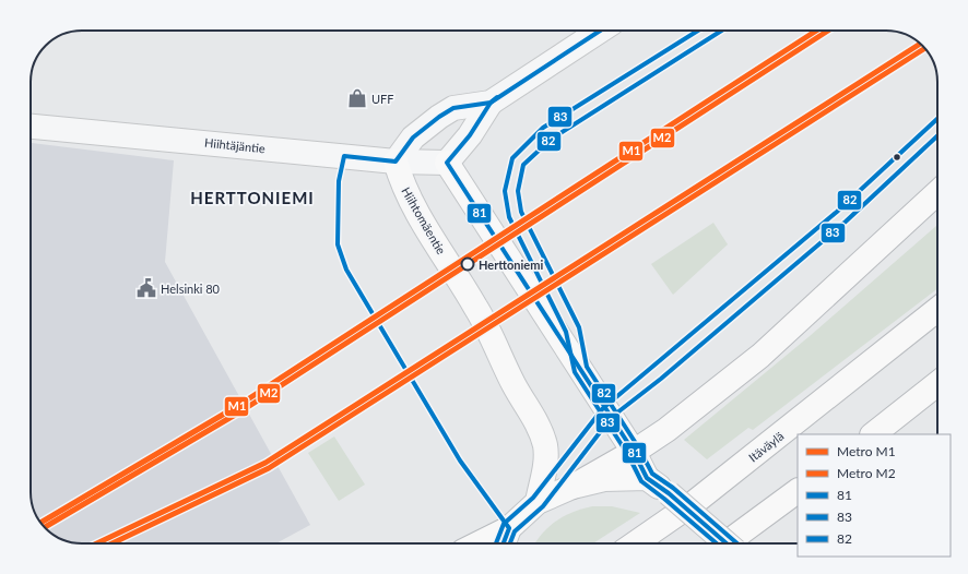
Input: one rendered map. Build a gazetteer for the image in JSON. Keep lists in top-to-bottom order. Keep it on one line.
{"streets":{"main road":["Hiihtomäentie","Itäväylä"],"street":["Hiihtäjäntie"]},"crossings":[["Hiihtäjäntie","Hiihtomäentie"]],"districts":["HERTTONIEMI"],"places":{"shop":["UFF"],"other":["Herttoniemi"],"public building":["Helsinki 80"]},"lines":["metro line M1","metro line M2","transit line 81","transit line 83","transit line 82"],"legend":["Metro M1","Metro M2","81","83","82"]}
